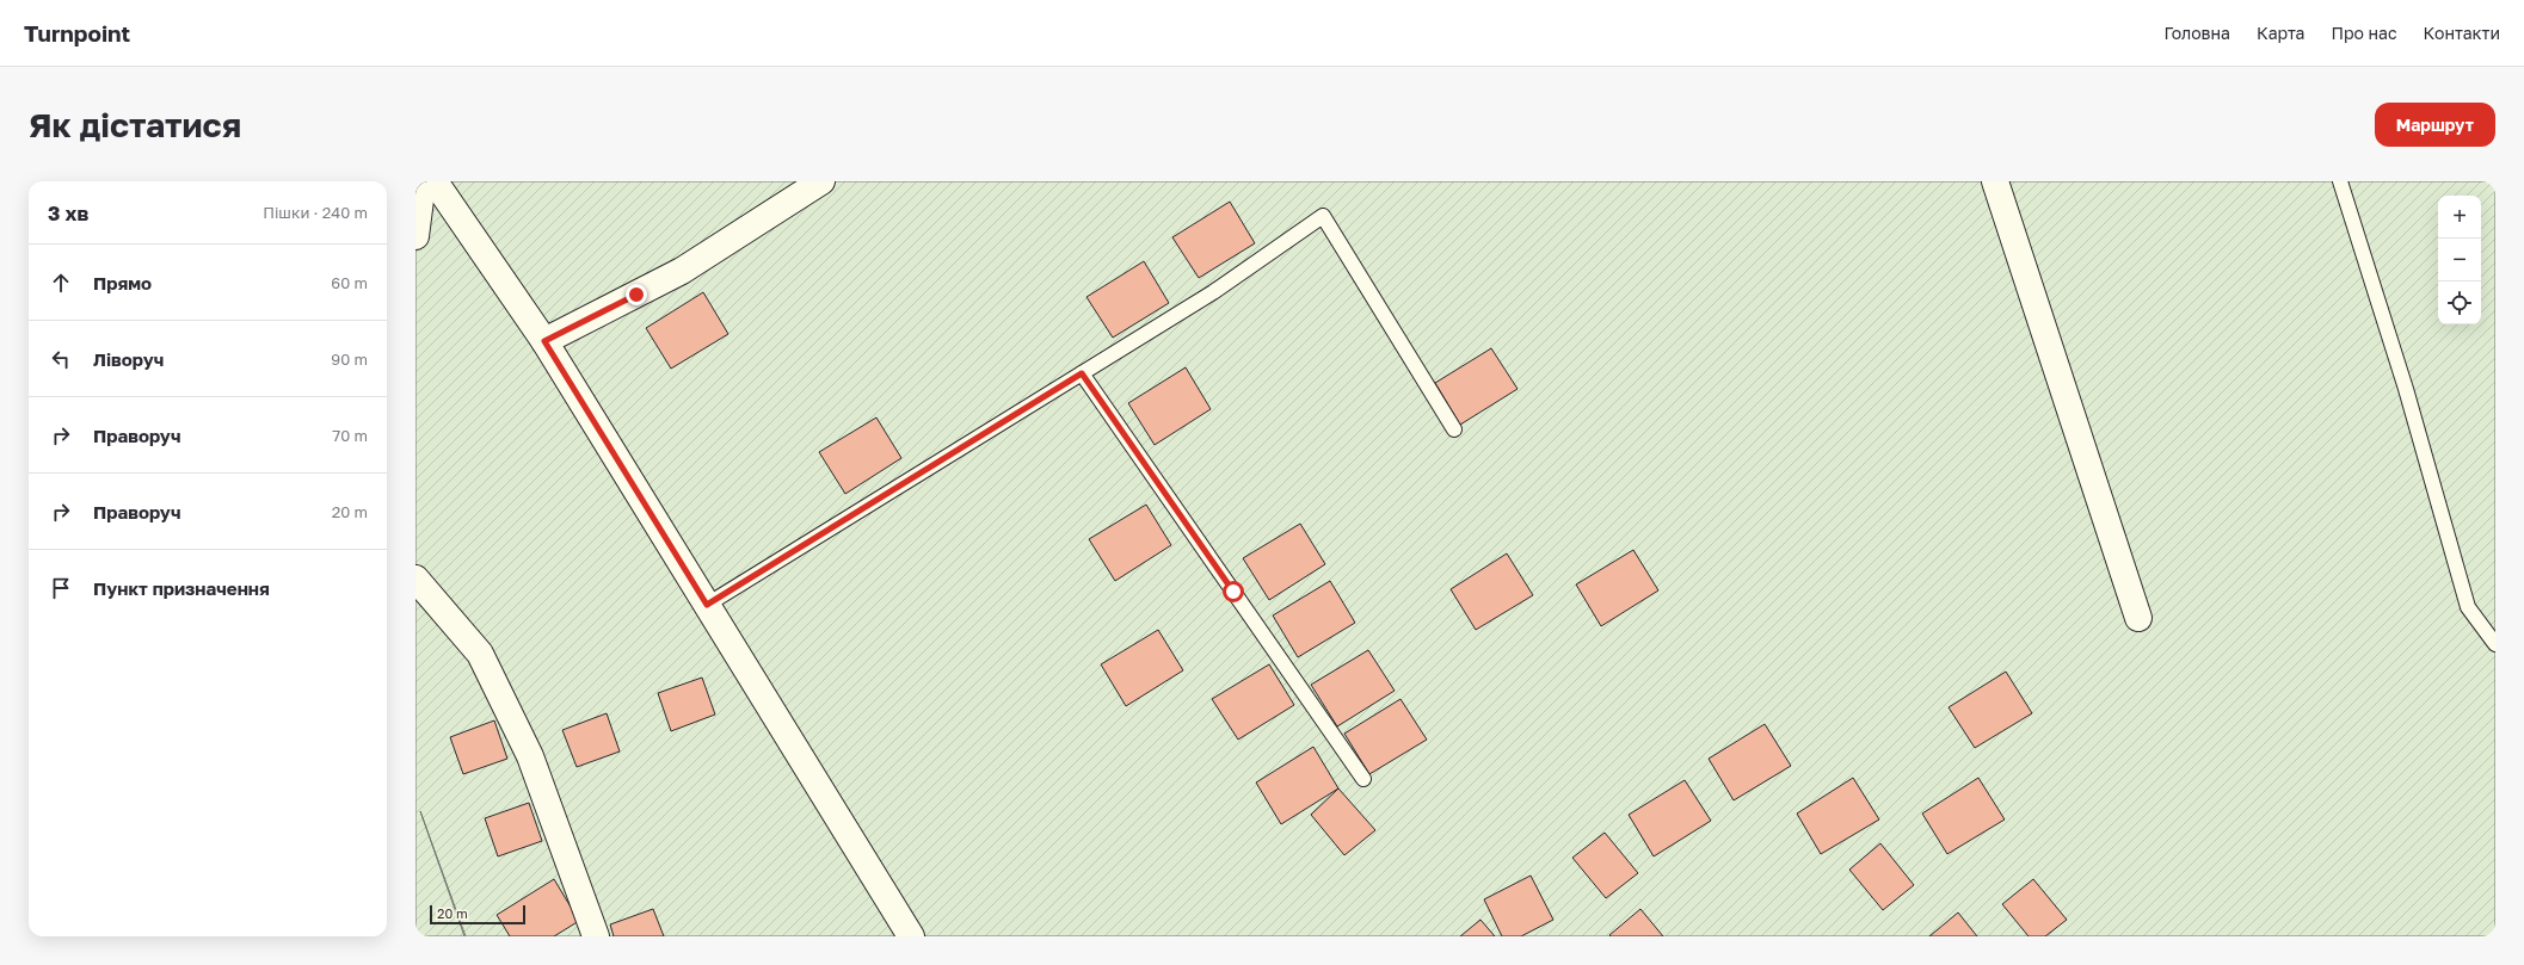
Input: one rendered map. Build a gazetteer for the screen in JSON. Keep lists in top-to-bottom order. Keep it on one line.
{"scale_bar":"20 m","page":{"header":"Turnpoint","nav":["Головна","Карта","Про нас","Контакти"],"buttons":"Маршрут","title":"Як дістатися","heading":["3 хв","Пішки · 240 m"],"map_buttons":["+","−"],"list":[["Прямо","60 m"],["Ліворуч","90 m"],["Праворуч","70 m"],["Праворуч","20 m"],"Пункт призначення"],"scale":"20 m"}}
